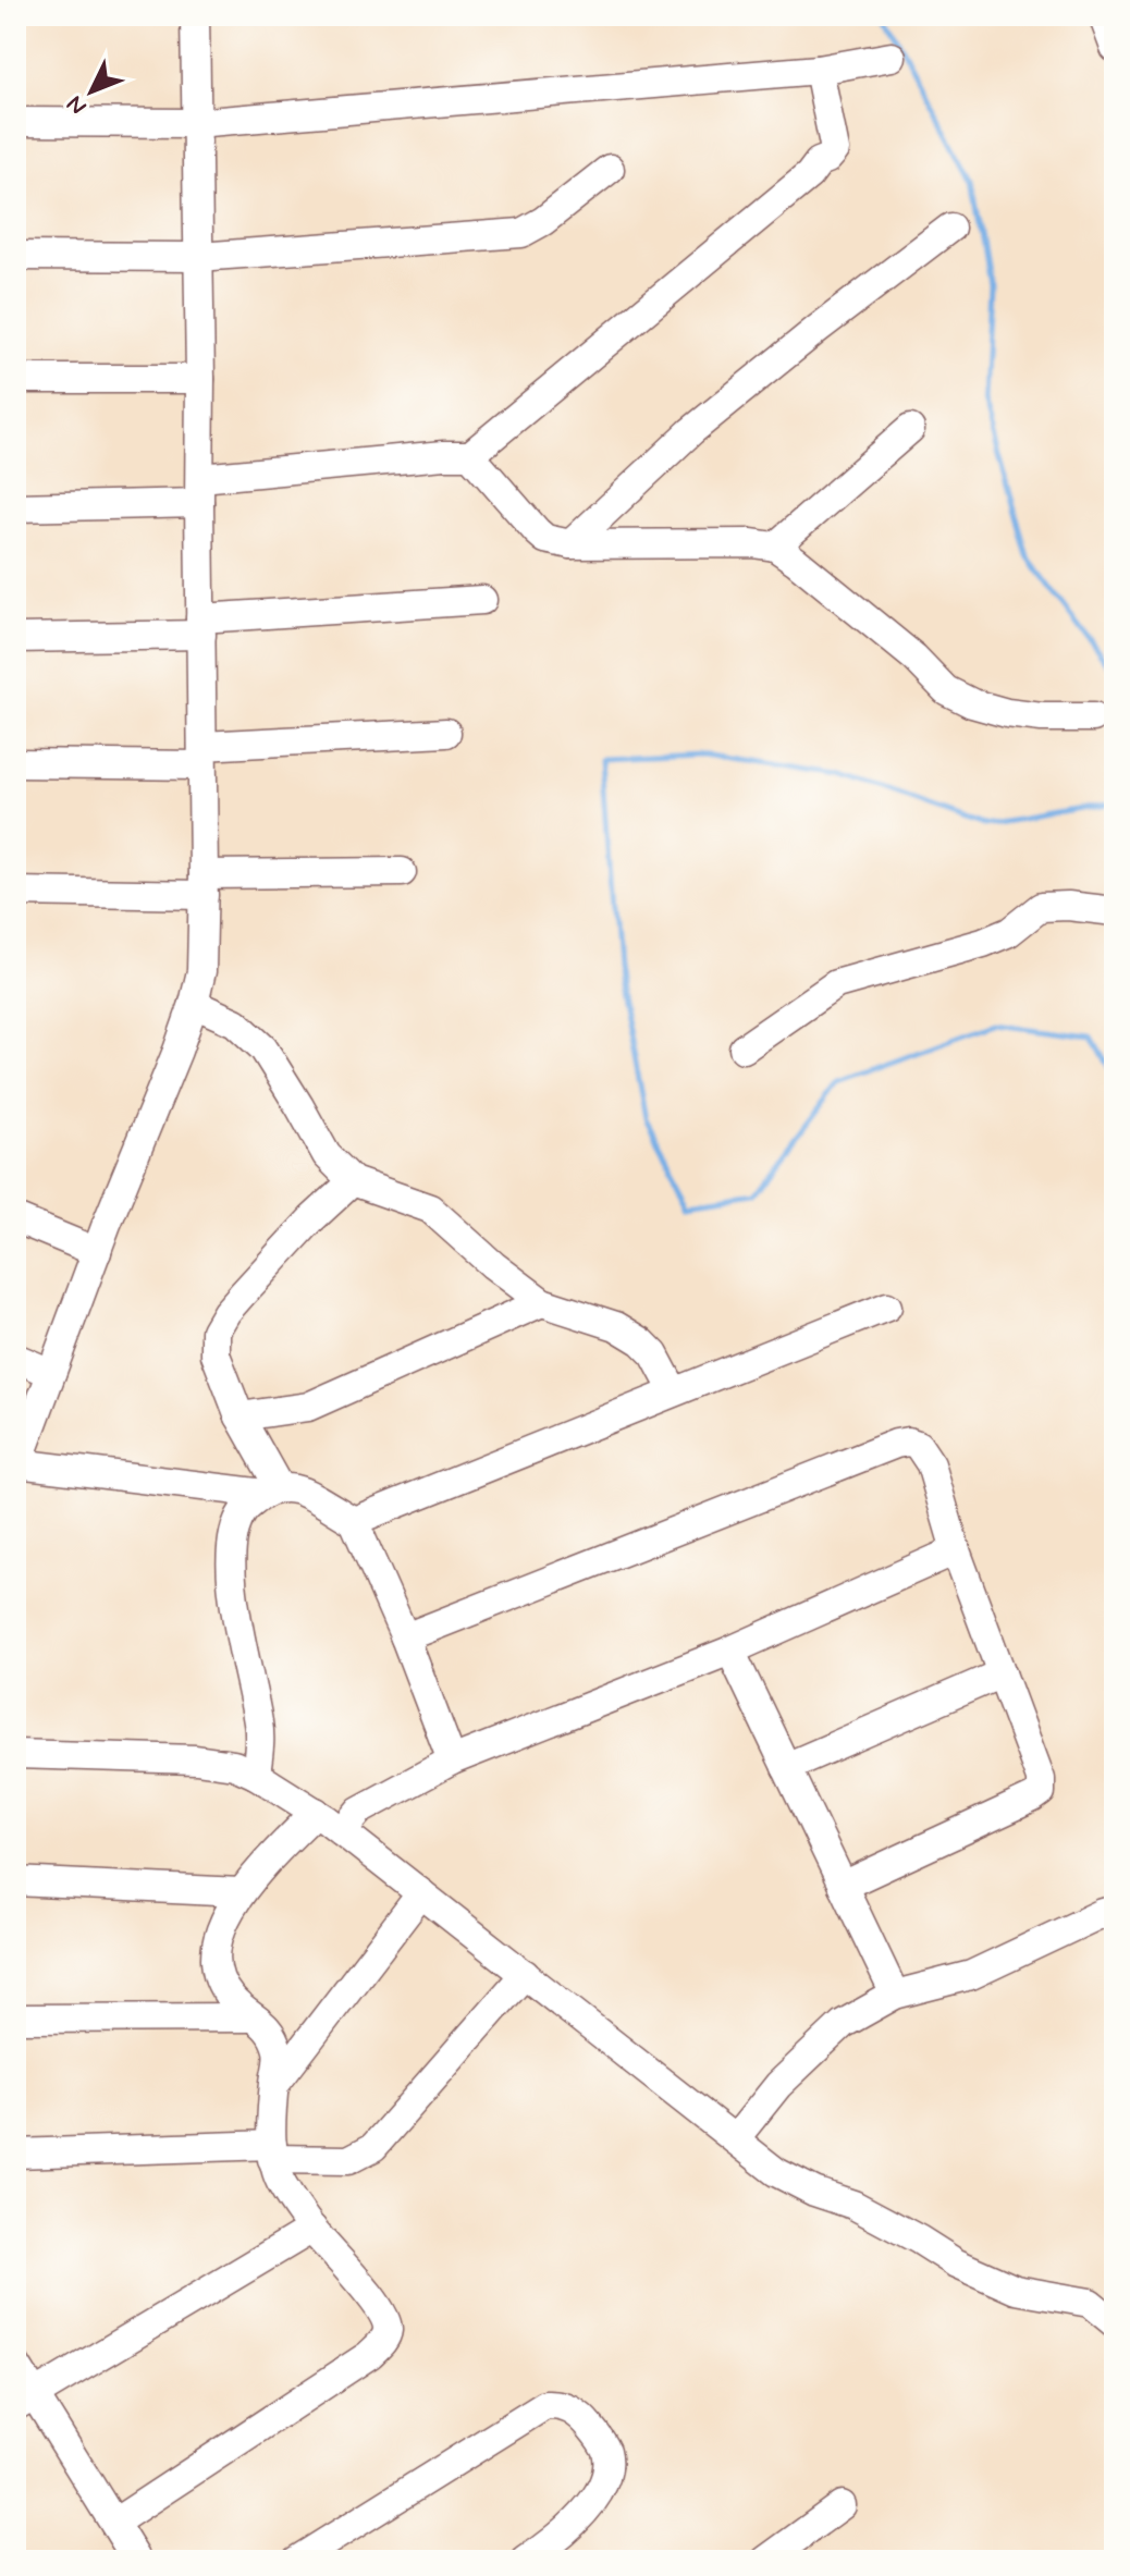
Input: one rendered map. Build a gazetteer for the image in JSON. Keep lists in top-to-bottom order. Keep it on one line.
{"north":"bottom left"}
